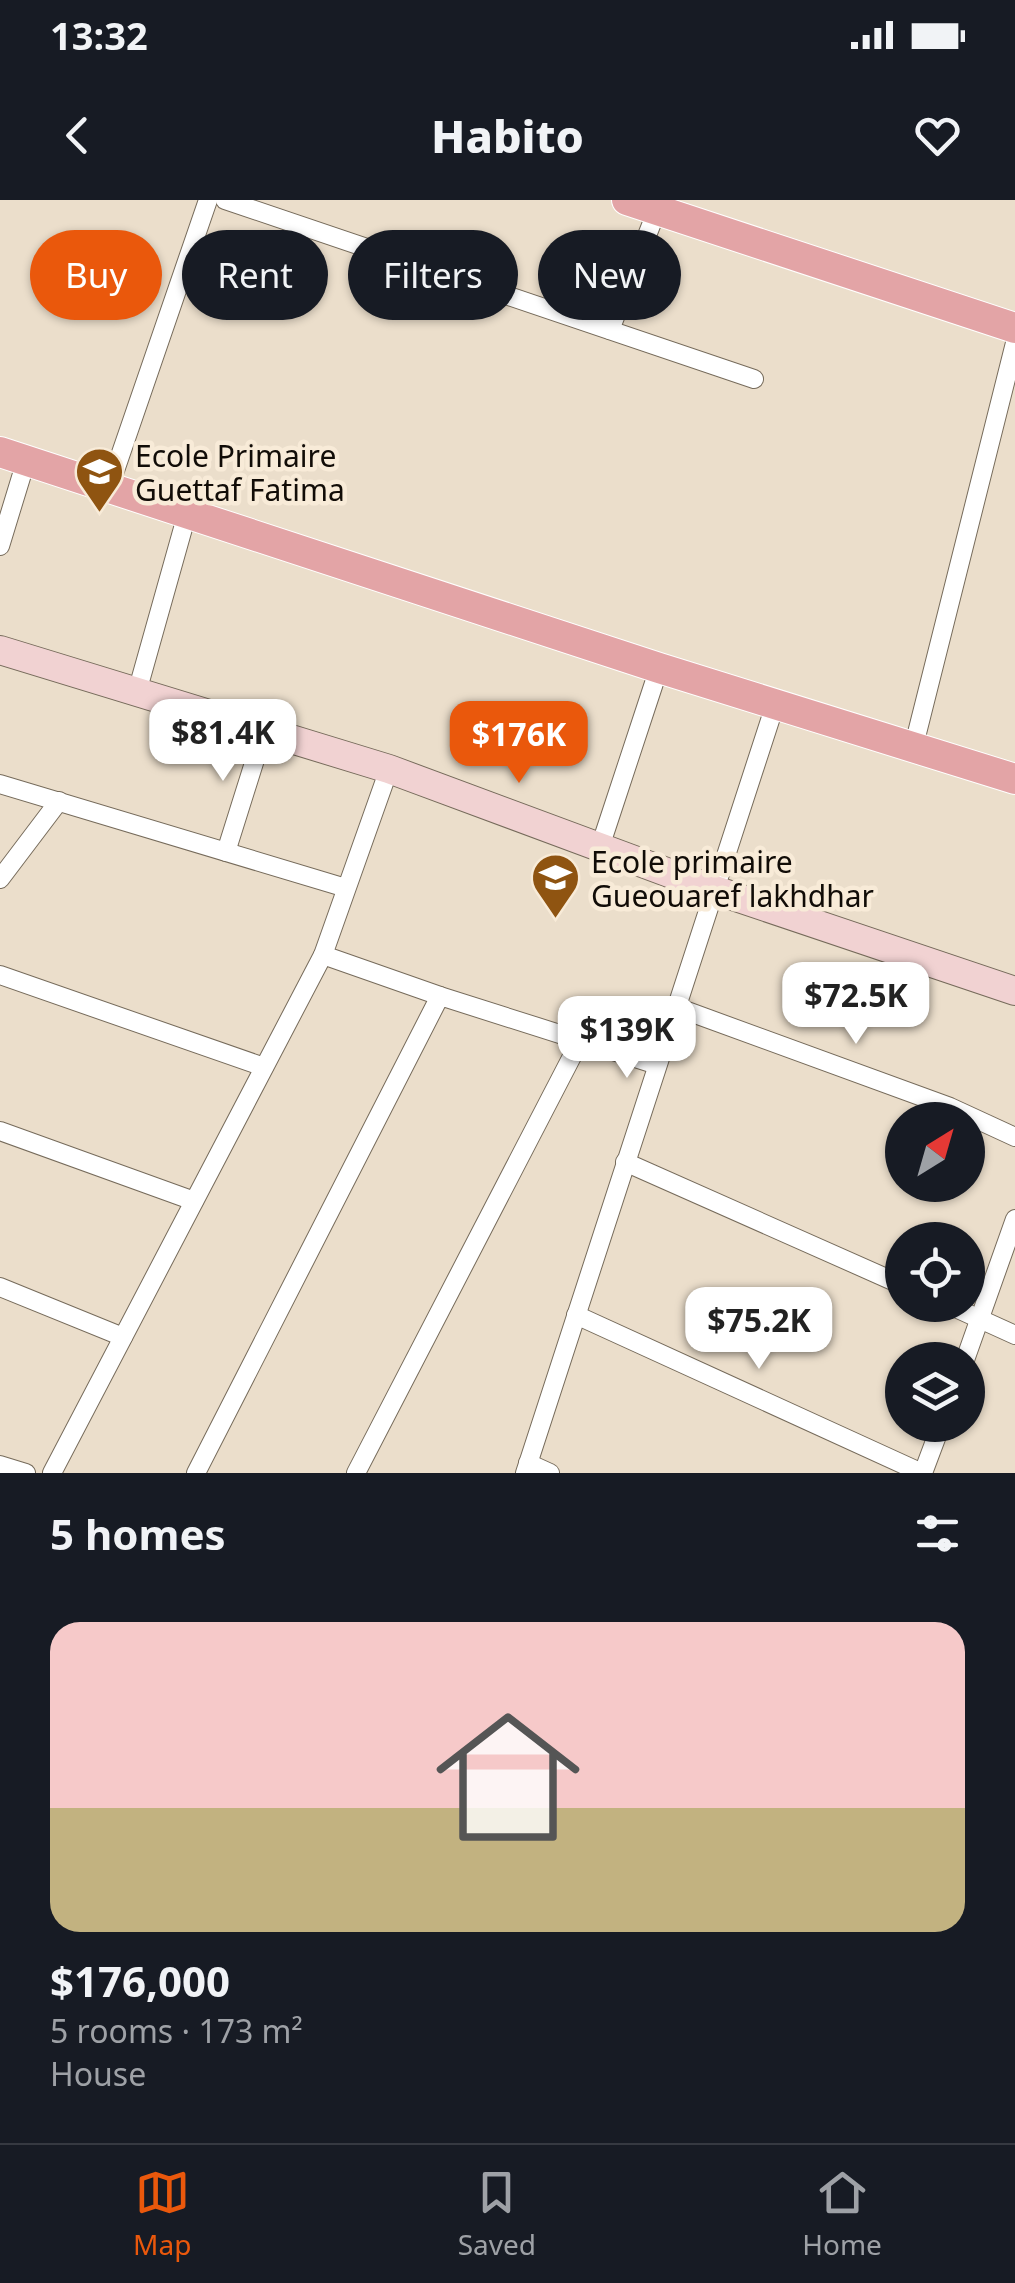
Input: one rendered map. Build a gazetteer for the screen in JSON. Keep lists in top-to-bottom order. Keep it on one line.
{"places":{"school or university":["Ecole Primaire Guettaf Fatima","Ecole primaire Gueouaref lakhdhar"]},"north":"top right","page":{"status":"13:32","header":"Habito","chip":["Buy","Rent","Filters","New"],"price":["$81.4K","$176K","$72.5K","$139K","$75.2K"],"heading":"5 homes","list":[{"name":"$176,000","note":"5 rooms · 173 m² · House"}],"tabs":["Map","Saved","Home"]}}
